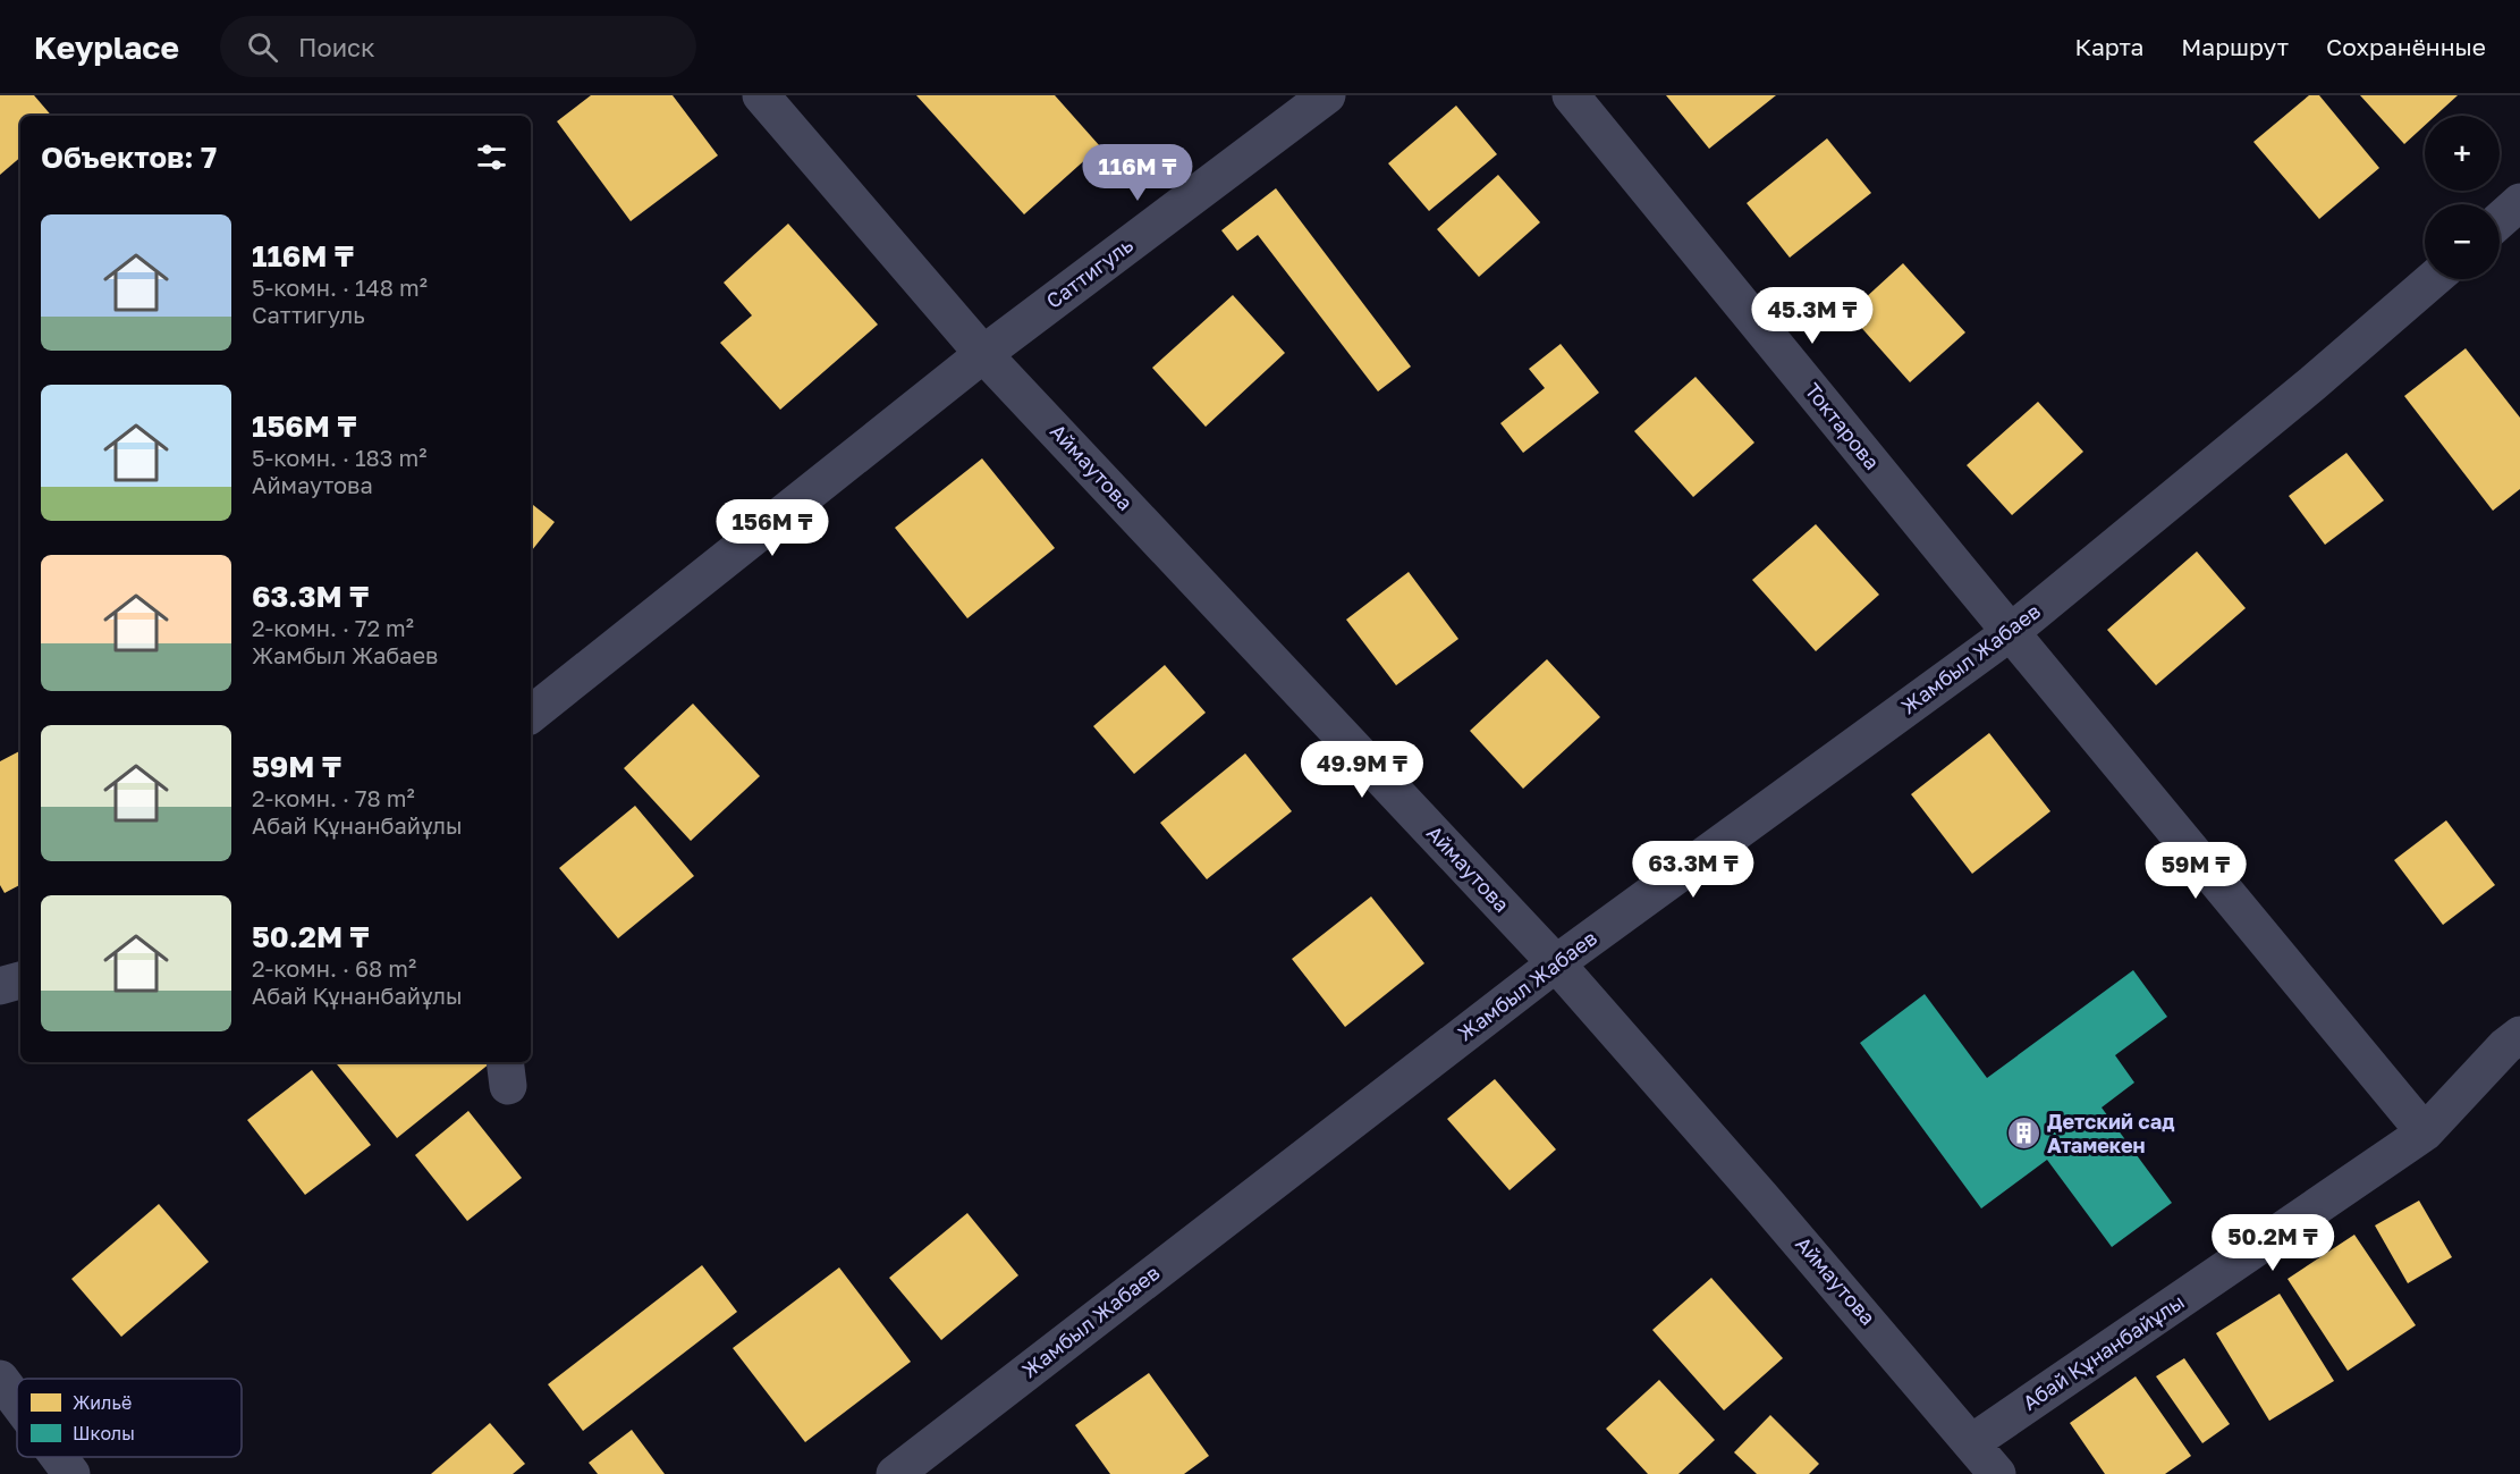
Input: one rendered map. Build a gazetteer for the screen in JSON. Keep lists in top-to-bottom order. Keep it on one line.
{"streets":{"street":["Саттигуль","Токтарова","Аймаутова","Жамбыл Жабаев","Абай Құнанбайұлы"]},"crossings":[["Саттигуль","Аймаутова"],["Токтарова","Жамбыл Жабаев"],["Токтарова","Абай Құнанбайұлы"],["Аймаутова","Жамбыл Жабаев"],["Аймаутова","Абай Құнанбайұлы"]],"places":{"building":["Детский сад Атамекен"]},"legend":["Жильё","Школы"],"page":{"header":"Keyplace","search":"Поиск","nav":["Карта","Маршрут","Сохранённые"],"map_buttons":["+","−"],"heading":"Объектов: 7","price":["116M ₸","45.3M ₸","156M ₸","49.9M ₸","63.3M ₸","59M ₸","50.2M ₸"],"list":[{"name":"116M ₸","note":"5-комн. · 148 m² · Саттигуль"},{"name":"156M ₸","note":"5-комн. · 183 m² · Аймаутова"},{"name":"63.3M ₸","note":"2-комн. · 72 m² · Жамбыл Жабаев"},{"name":"59M ₸","note":"2-комн. · 78 m² · Абай Құнанбайұлы"},{"name":"50.2M ₸","note":"2-комн. · 68 m² · Абай Құнанбайұлы"}]}}
